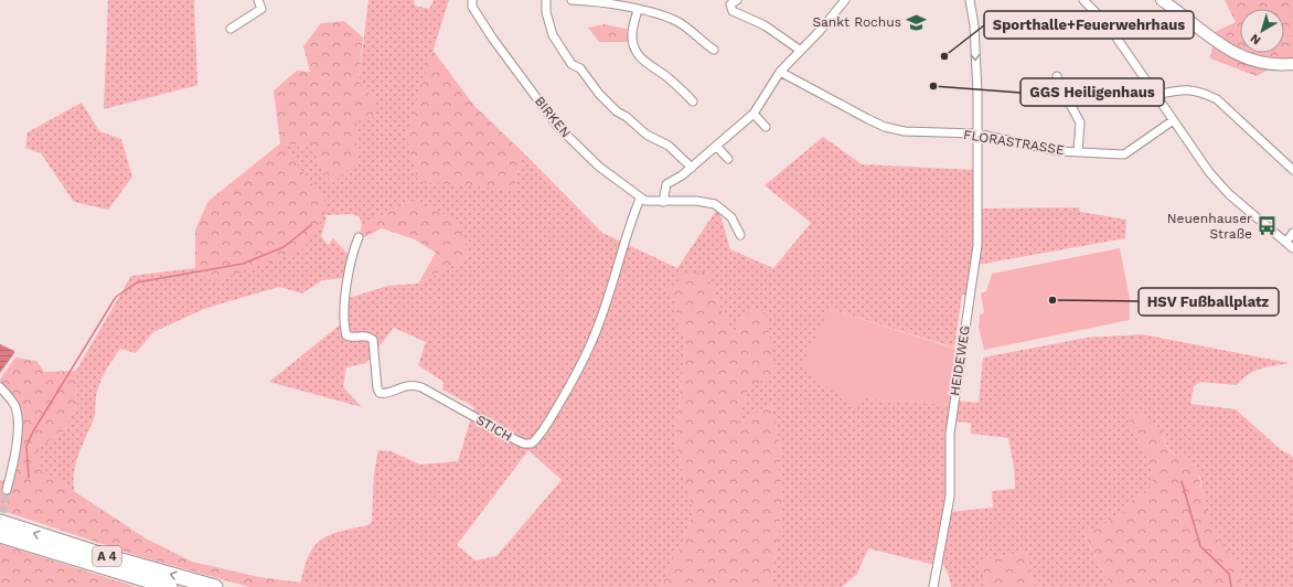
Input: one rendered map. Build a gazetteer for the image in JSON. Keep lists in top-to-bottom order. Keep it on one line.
{"streets":{"highway":["A 4"],"street":["BIRKEN","FLORASTRASSE","HEIDEWEG","STICH"]},"crossings":[["BIRKEN","STICH"],["FLORASTRASSE","HEIDEWEG"]],"places":{"school or university":["Sankt Rochus"],"other":["Sporthalle+Feuerwehrhaus","GGS Heiligenhaus","HSV Fußballplatz"],"bus stop":["Neuenhauser Straße"]},"north":"bottom left"}
